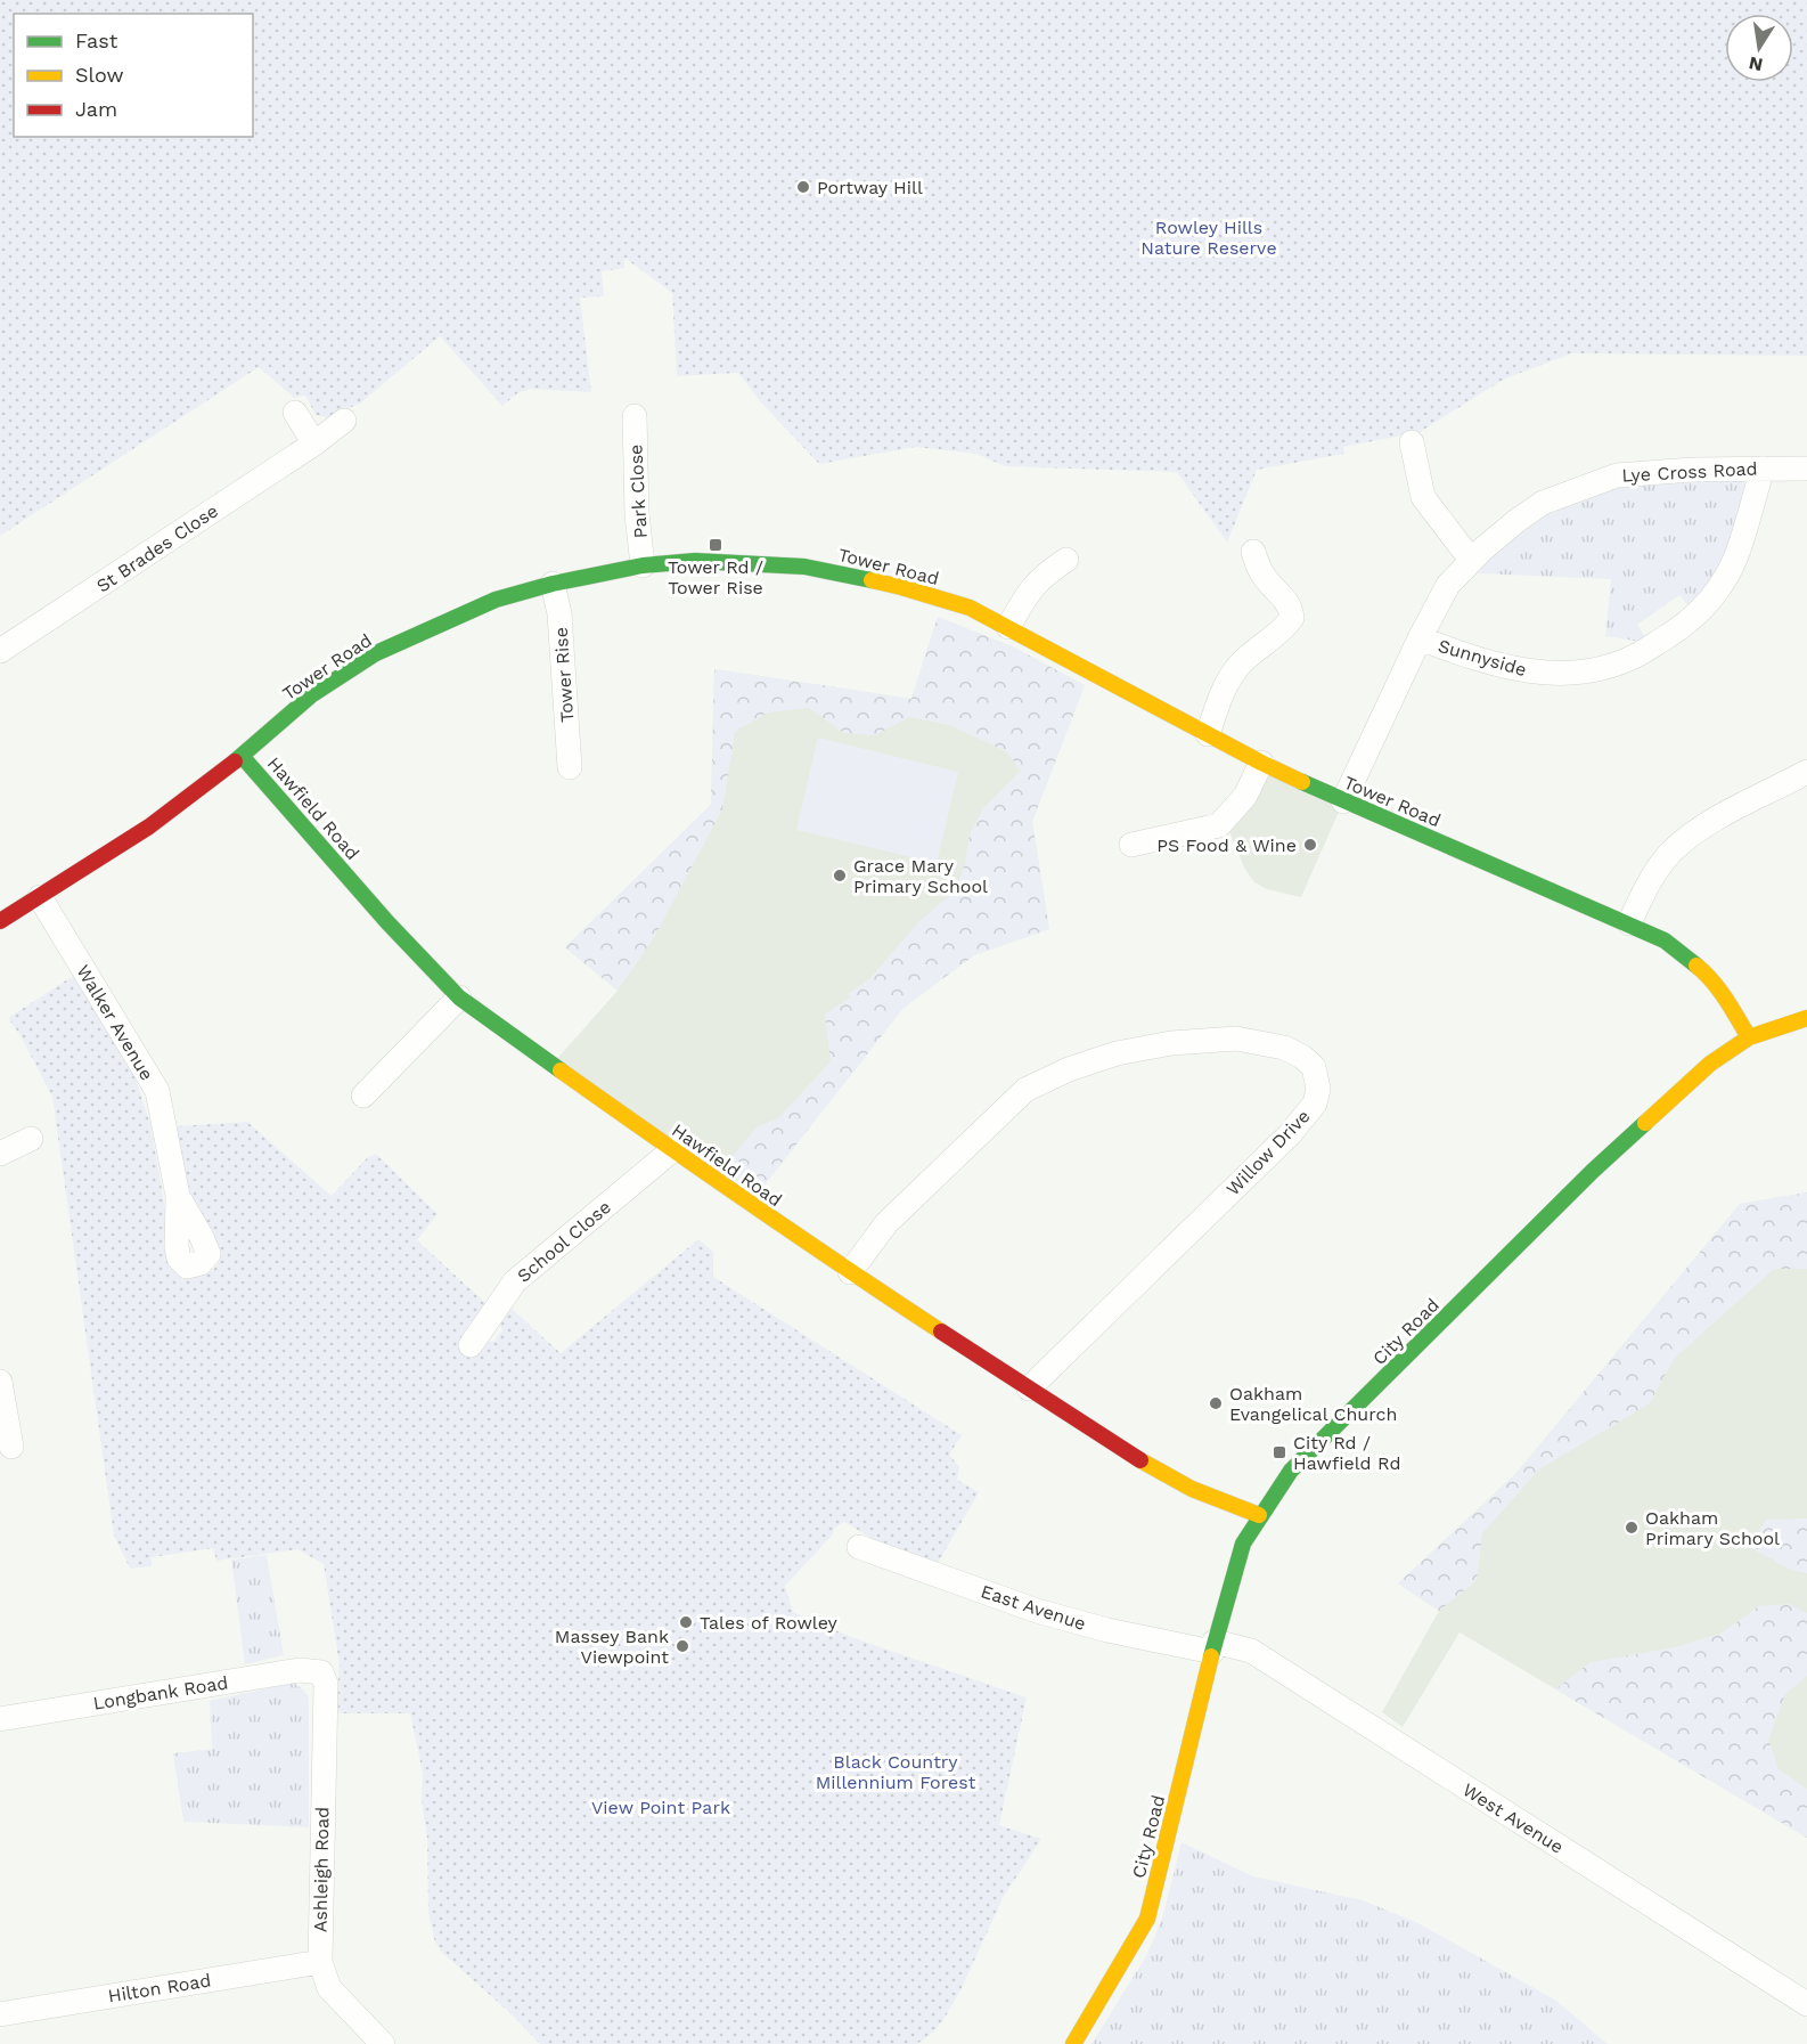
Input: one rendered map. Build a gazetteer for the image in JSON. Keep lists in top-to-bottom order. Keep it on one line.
{"streets":{"street":["Lye Cross Road","Park Close","St Brades Close","Tower Road","Sunnyside","Tower Rise","Hawfield Road","Walker Avenue","Willow Drive","School Close","City Road","East Avenue","Longbank Road","West Avenue","Ashleigh Road","Hilton Road"]},"crossings":[["Lye Cross Road","Tower Road"],["Lye Cross Road","Sunnyside"],["Park Close","Tower Road"],["Tower Road","Tower Rise"],["Tower Road","Hawfield Road"],["Tower Road","Walker Avenue"],["Tower Road","City Road"],["Hawfield Road","Willow Drive"],["Hawfield Road","School Close"],["Hawfield Road","City Road"],["City Road","East Avenue"],["City Road","West Avenue"],["East Avenue","West Avenue"],["Longbank Road","Ashleigh Road"],["Ashleigh Road","Hilton Road"]],"parks":["Rowley Hills Nature Reserve","Black Country Millennium Forest","View Point Park"],"places":{"other":["Portway Hill","PS Food & Wine","Grace Mary Primary School","Oakham Evangelical Church","Oakham Primary School","Tales of Rowley","Massey Bank Viewpoint"],"transit":["Tower Rd / Tower Rise","City Rd / Hawfield Rd"]},"legend":["Fast","Slow","Jam"],"north":"bottom"}
